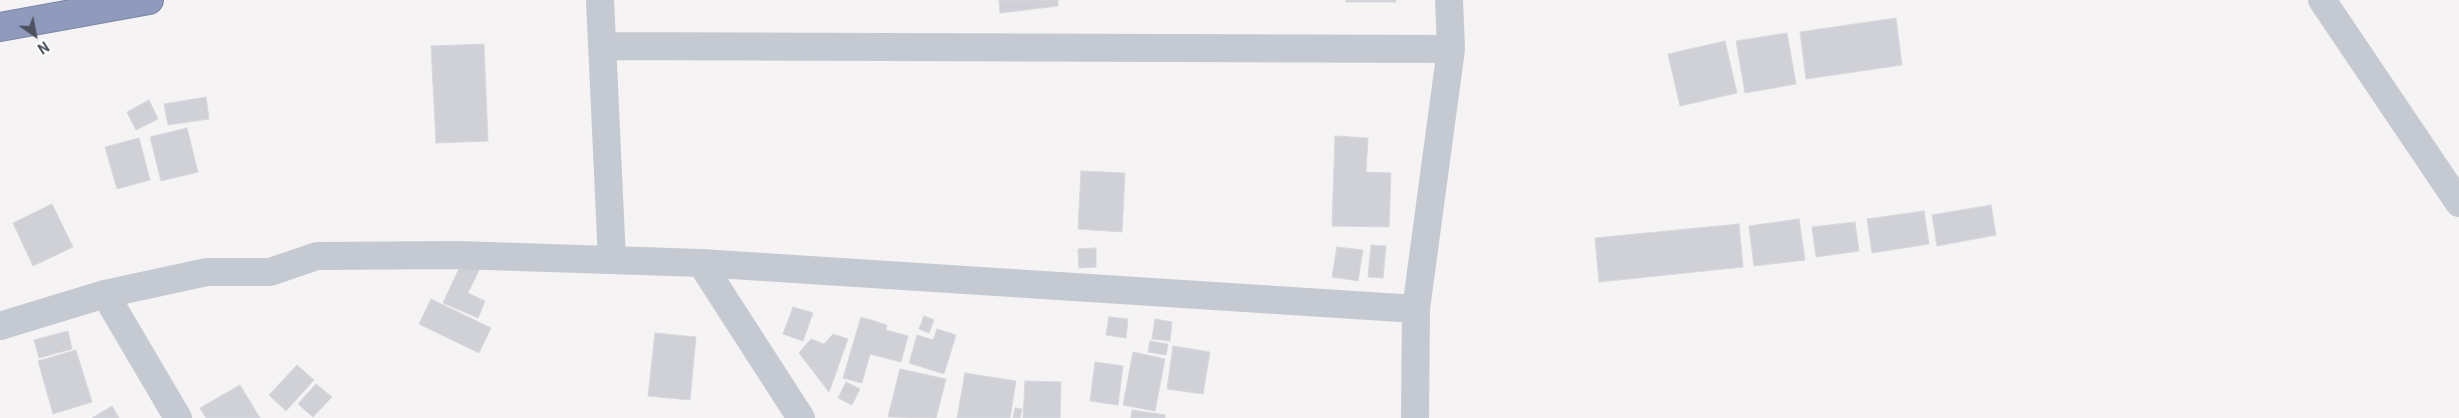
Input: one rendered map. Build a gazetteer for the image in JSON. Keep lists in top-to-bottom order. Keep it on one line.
{"north":"bottom right"}
